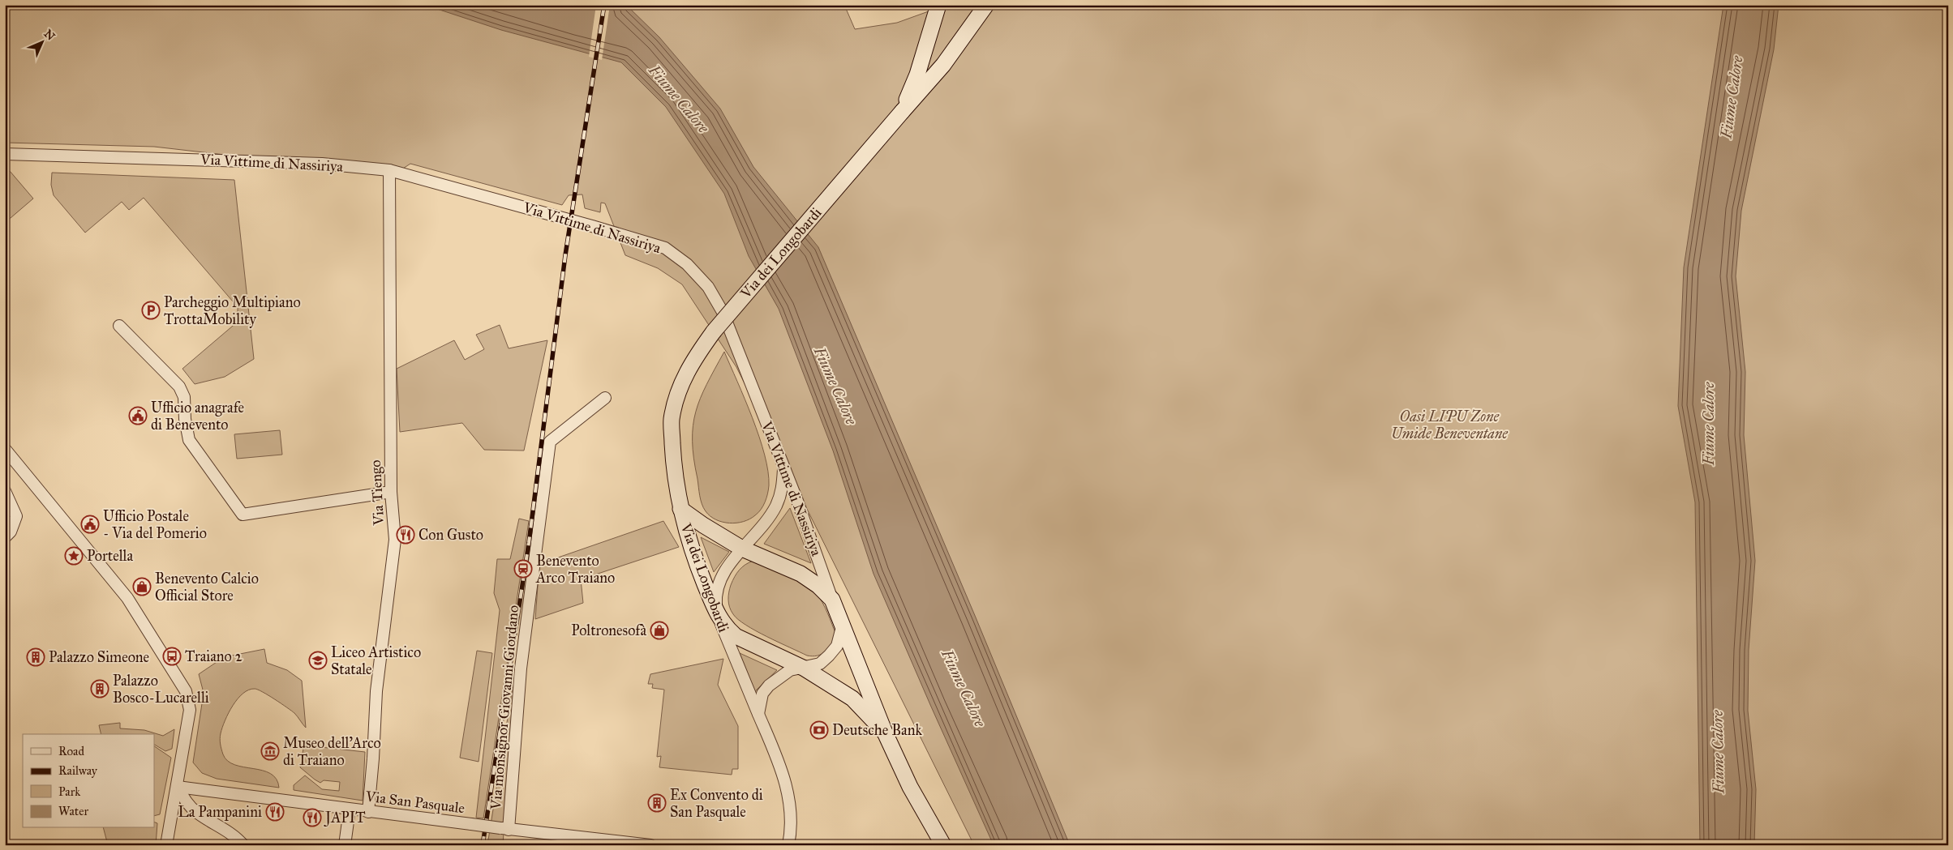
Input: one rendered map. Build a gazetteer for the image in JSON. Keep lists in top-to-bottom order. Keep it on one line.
{"streets":{"main road":["Via Vittime di Nassiriya","Via dei Longobardi"],"street":["Via Tiengo","Via monsignor Giovanni Giordano","Via San Pasquale"]},"crossings":[["Via Vittime di Nassiriya","Via dei Longobardi"],["Via Vittime di Nassiriya","Via Tiengo"],["Via Tiengo","Via San Pasquale"],["Via monsignor Giovanni Giordano","Via San Pasquale"]],"water":["Fiume Calore"],"parks":["Oasi LIPU Zone Umide Beneventane"],"places":{"parking":["Parcheggio Multipiano TrottaMobility"],"public building":["Ufficio anagrafe di Benevento","Ufficio Postale - Via del Pomerio"],"restaurant":["Con Gusto","La Pampanini","JAPIT"],"place":["Portella"],"station":["Benevento Arco Traiano"],"shop":["Benevento Calcio Official Store","Poltronesofà"],"bus stop":["Traiano 2"],"building":["Palazzo Simeone","Palazzo Bosco-Lucarelli","Ex Convento di San Pasquale"],"school or university":["Liceo Artistico Statale"],"bank":["Deutsche Bank"],"museum":["Museo dell'Arco di Traiano"]},"legend":["Road","Railway","Park","Water"],"north":"top right"}
